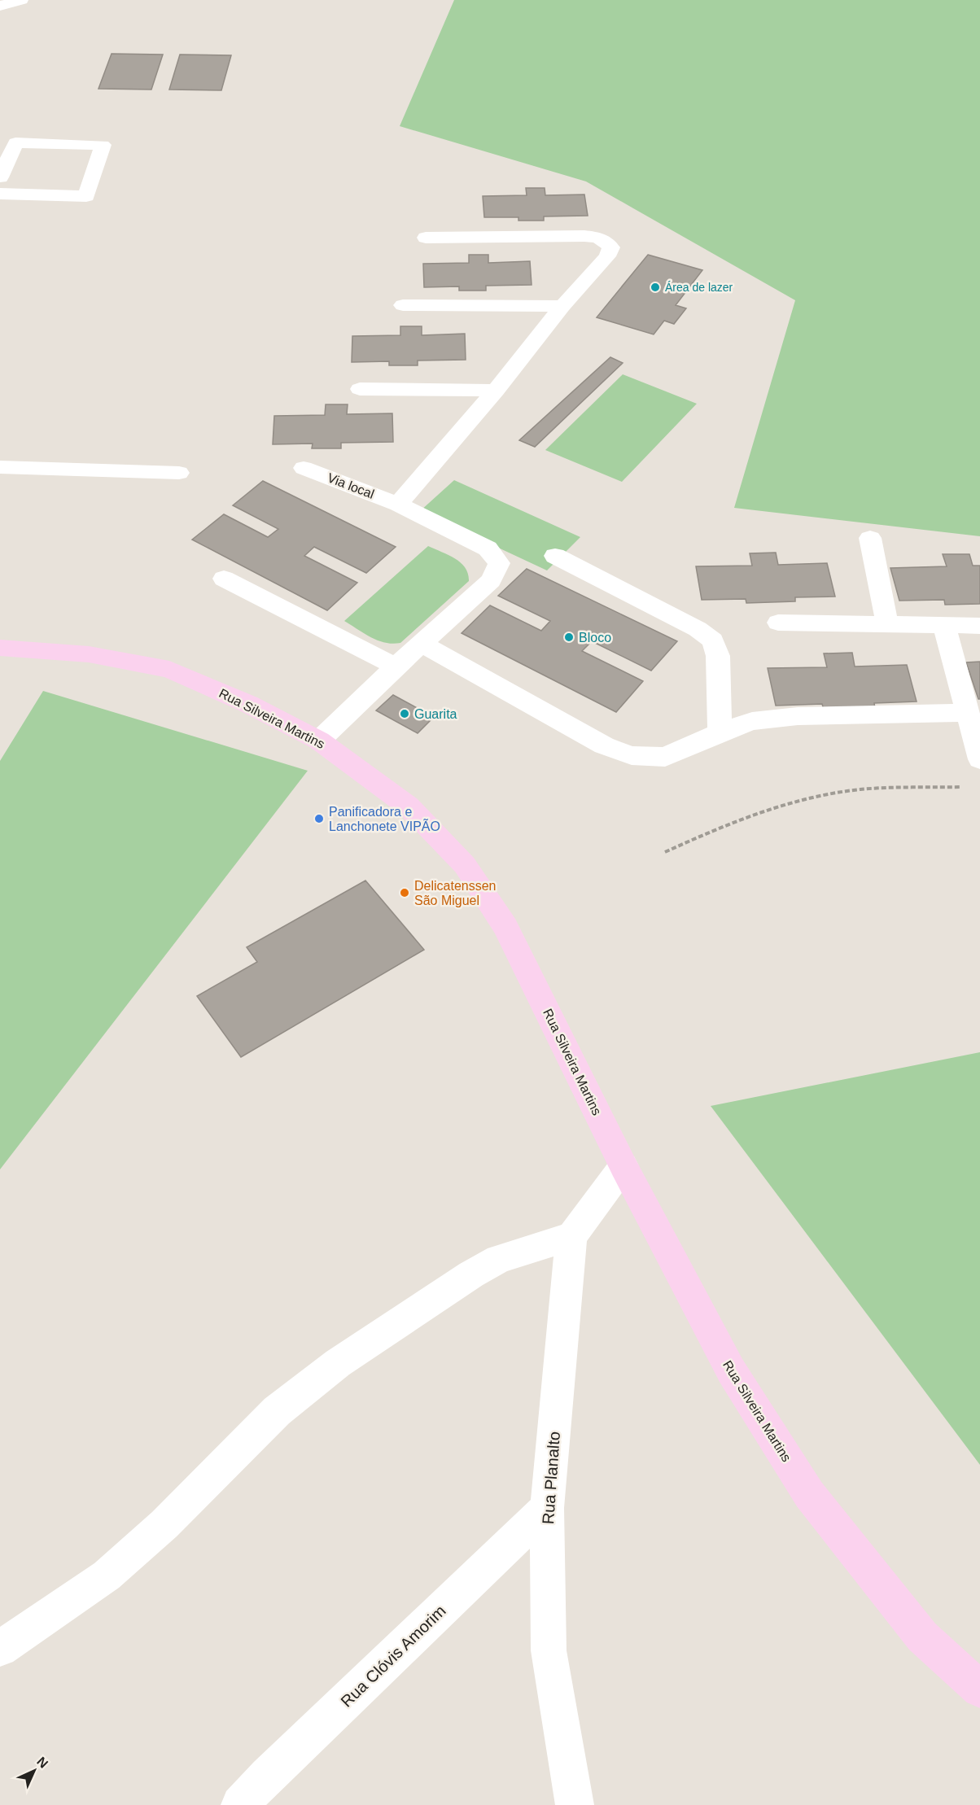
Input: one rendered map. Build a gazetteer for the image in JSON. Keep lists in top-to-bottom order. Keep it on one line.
{"streets":{"main road":["Rua Silveira Martins"],"street":["Via local","Rua Planalto","Rua Clóvis Amorim"]},"crossings":[["Rua Planalto","Rua Clóvis Amorim"]],"places":["Área de lazer","Bloco","Guarita","Panificadora e Lanchonete VIPÃO","Delicatenssen São Miguel"],"north":"top right"}
